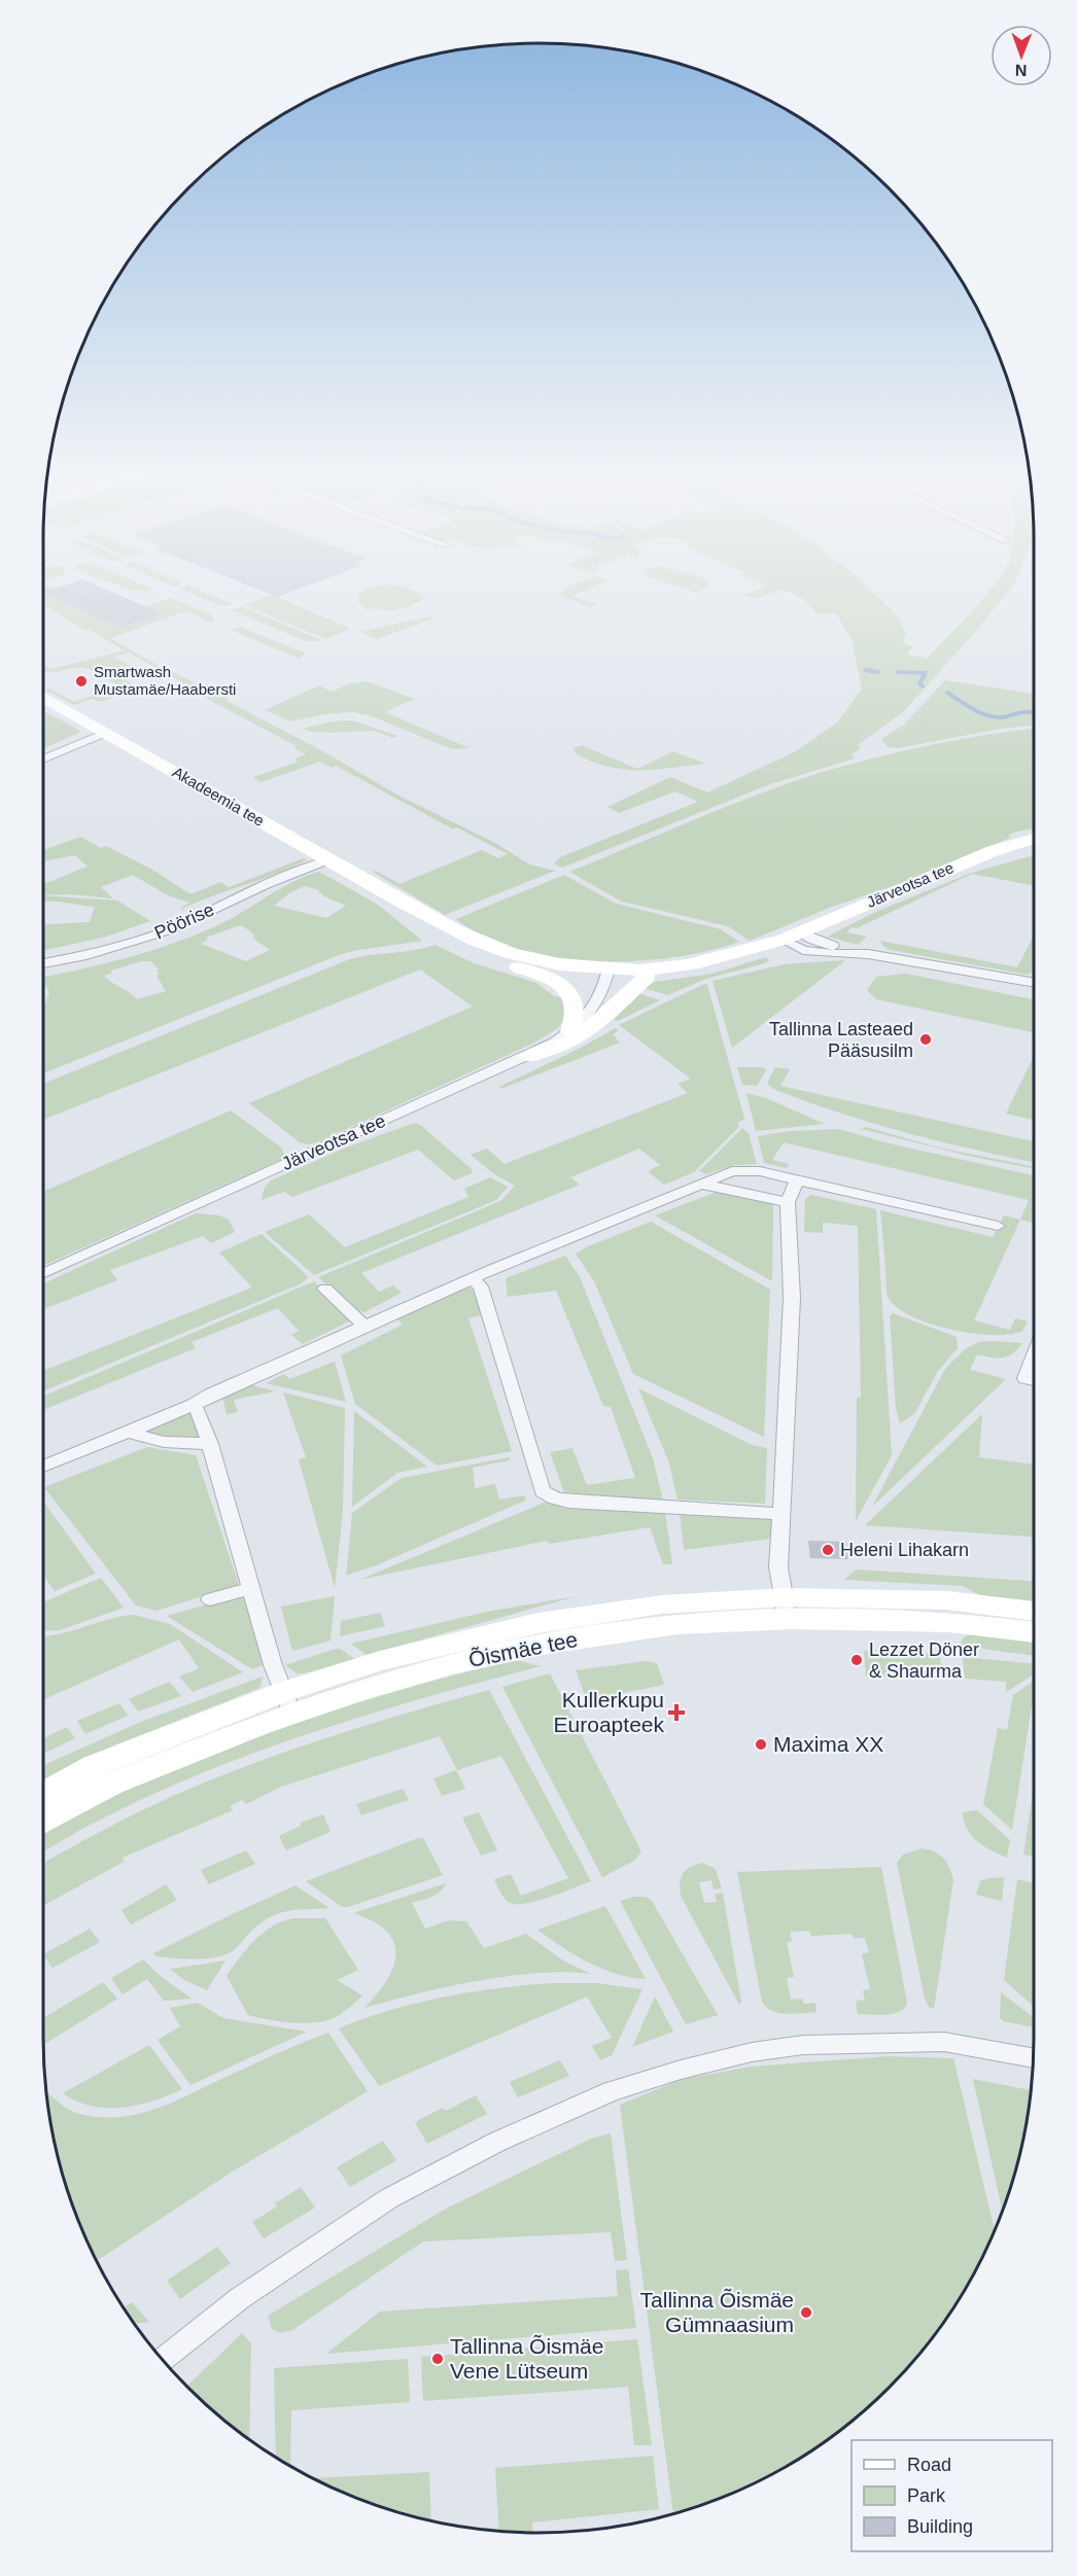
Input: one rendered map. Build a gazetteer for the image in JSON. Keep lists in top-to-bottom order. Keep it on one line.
{"streets":{"main road":["Akadeemia tee","Järveotsa tee","Õismäe tee"],"street":["Pöörise"]},"crossings":[["Akadeemia tee","Järveotsa tee"],["Akadeemia tee","Pöörise"]],"places":{"other":["Smartwash Mustamäe/Haabersti","Tallinna Lasteaed Pääsusilm","Heleni Lihakarn","Lezzet Döner & Shaurma","Maxima XX","Tallinna Õismäe Gümnaasium","Tallinna Õismäe Vene Lütseum"],"health":["Kullerkupu Euroapteek"]},"legend":["Road","Park","Building"],"north":"bottom"}
